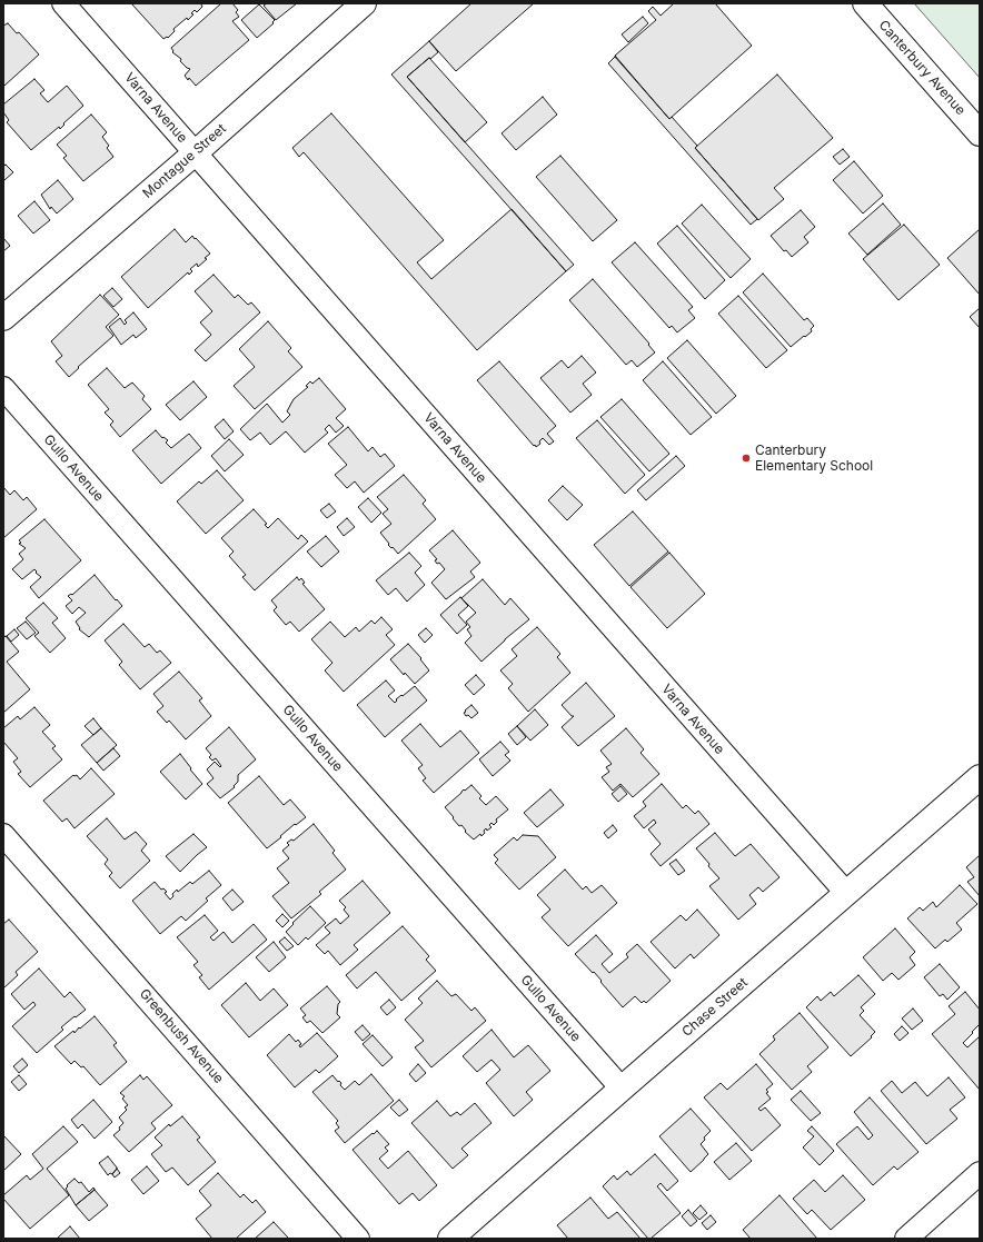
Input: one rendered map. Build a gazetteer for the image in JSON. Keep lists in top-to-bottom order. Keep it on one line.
{"streets":{"street":["Canterbury Avenue","Varna Avenue","Montague Street","Gullo Avenue","Chase Street","Greenbush Avenue"]},"crossings":[["Varna Avenue","Montague Street"],["Varna Avenue","Chase Street"],["Gullo Avenue","Chase Street"]],"places":["Canterbury Elementary School"]}
